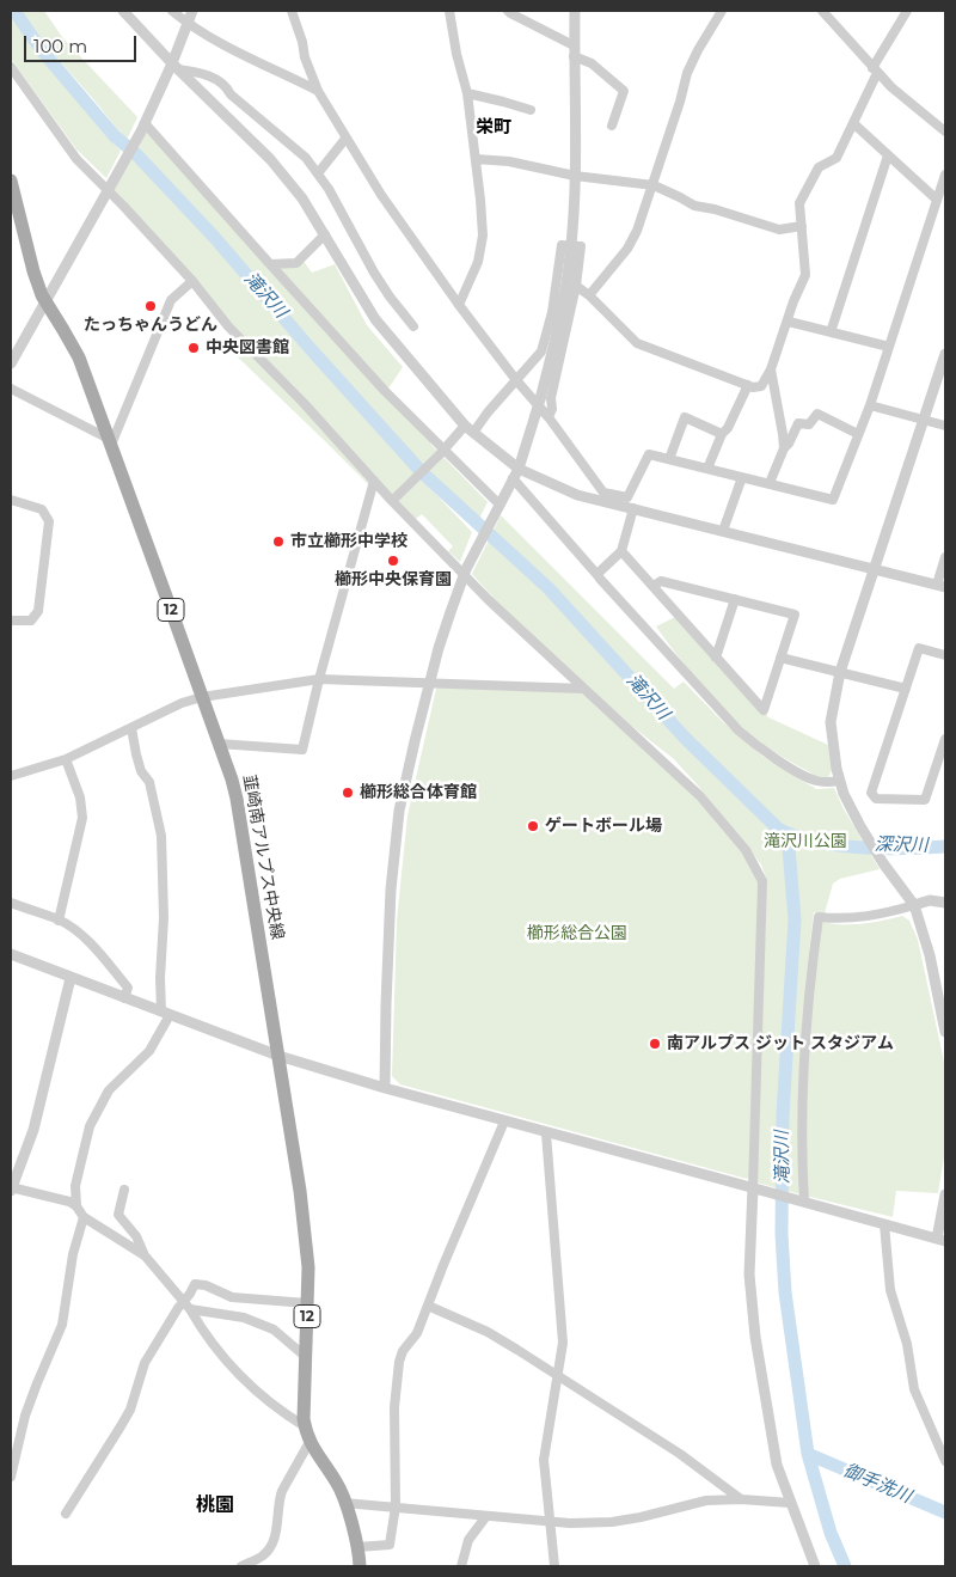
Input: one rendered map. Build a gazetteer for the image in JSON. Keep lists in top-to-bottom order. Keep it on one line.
{"streets":{"main road":["12","韮崎南アルプス中央線"]},"districts":["栄町","桃園"],"water":["滝沢川","深沢川","御手洗川"],"parks":["滝沢川公園","櫛形総合公園"],"places":["たっちゃんうどん","中央図書館","市立櫛形中学校","櫛形中央保育園","櫛形総合体育館","ゲートボール場","南アルプス ジット スタジアム"],"scale_bar":"100 m"}
